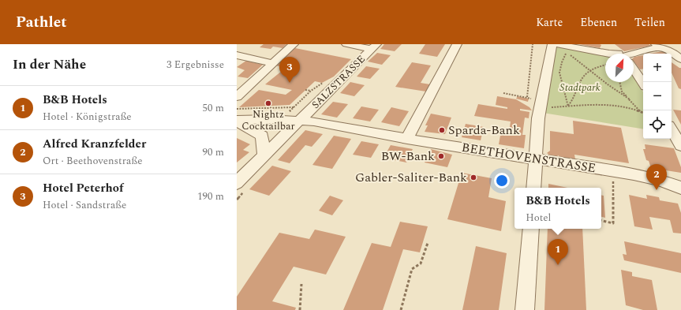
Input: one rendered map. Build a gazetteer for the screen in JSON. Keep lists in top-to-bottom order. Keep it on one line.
{"streets":{"street":["SALZSTRASSE","BEETHOVENSTRASSE"]},"crossings":[["SALZSTRASSE","BEETHOVENSTRASSE"]],"parks":["Stadtpark"],"places":["Nightz Cocktailbar","Sparda-Bank","BW-Bank","Gabler-Saliter-Bank"],"north":"top right","page":{"header":"Pathlet","nav":["Karte","Ebenen","Teilen"],"heading":["In der Nähe","3 Ergebnisse"],"map_buttons":["+","−"],"pins":["3","2","1"],"list":[{"mark":"1","name":"B&B Hotels","note":"Hotel · Königstraße","value":"50 m"},{"mark":"2","name":"Alfred Kranzfelder","note":"Ort · Beethovenstraße","value":"90 m"},{"mark":"3","name":"Hotel Peterhof","note":"Hotel · Sandstraße","value":"190 m"}],"popup":["B&B Hotels","Hotel"]}}
